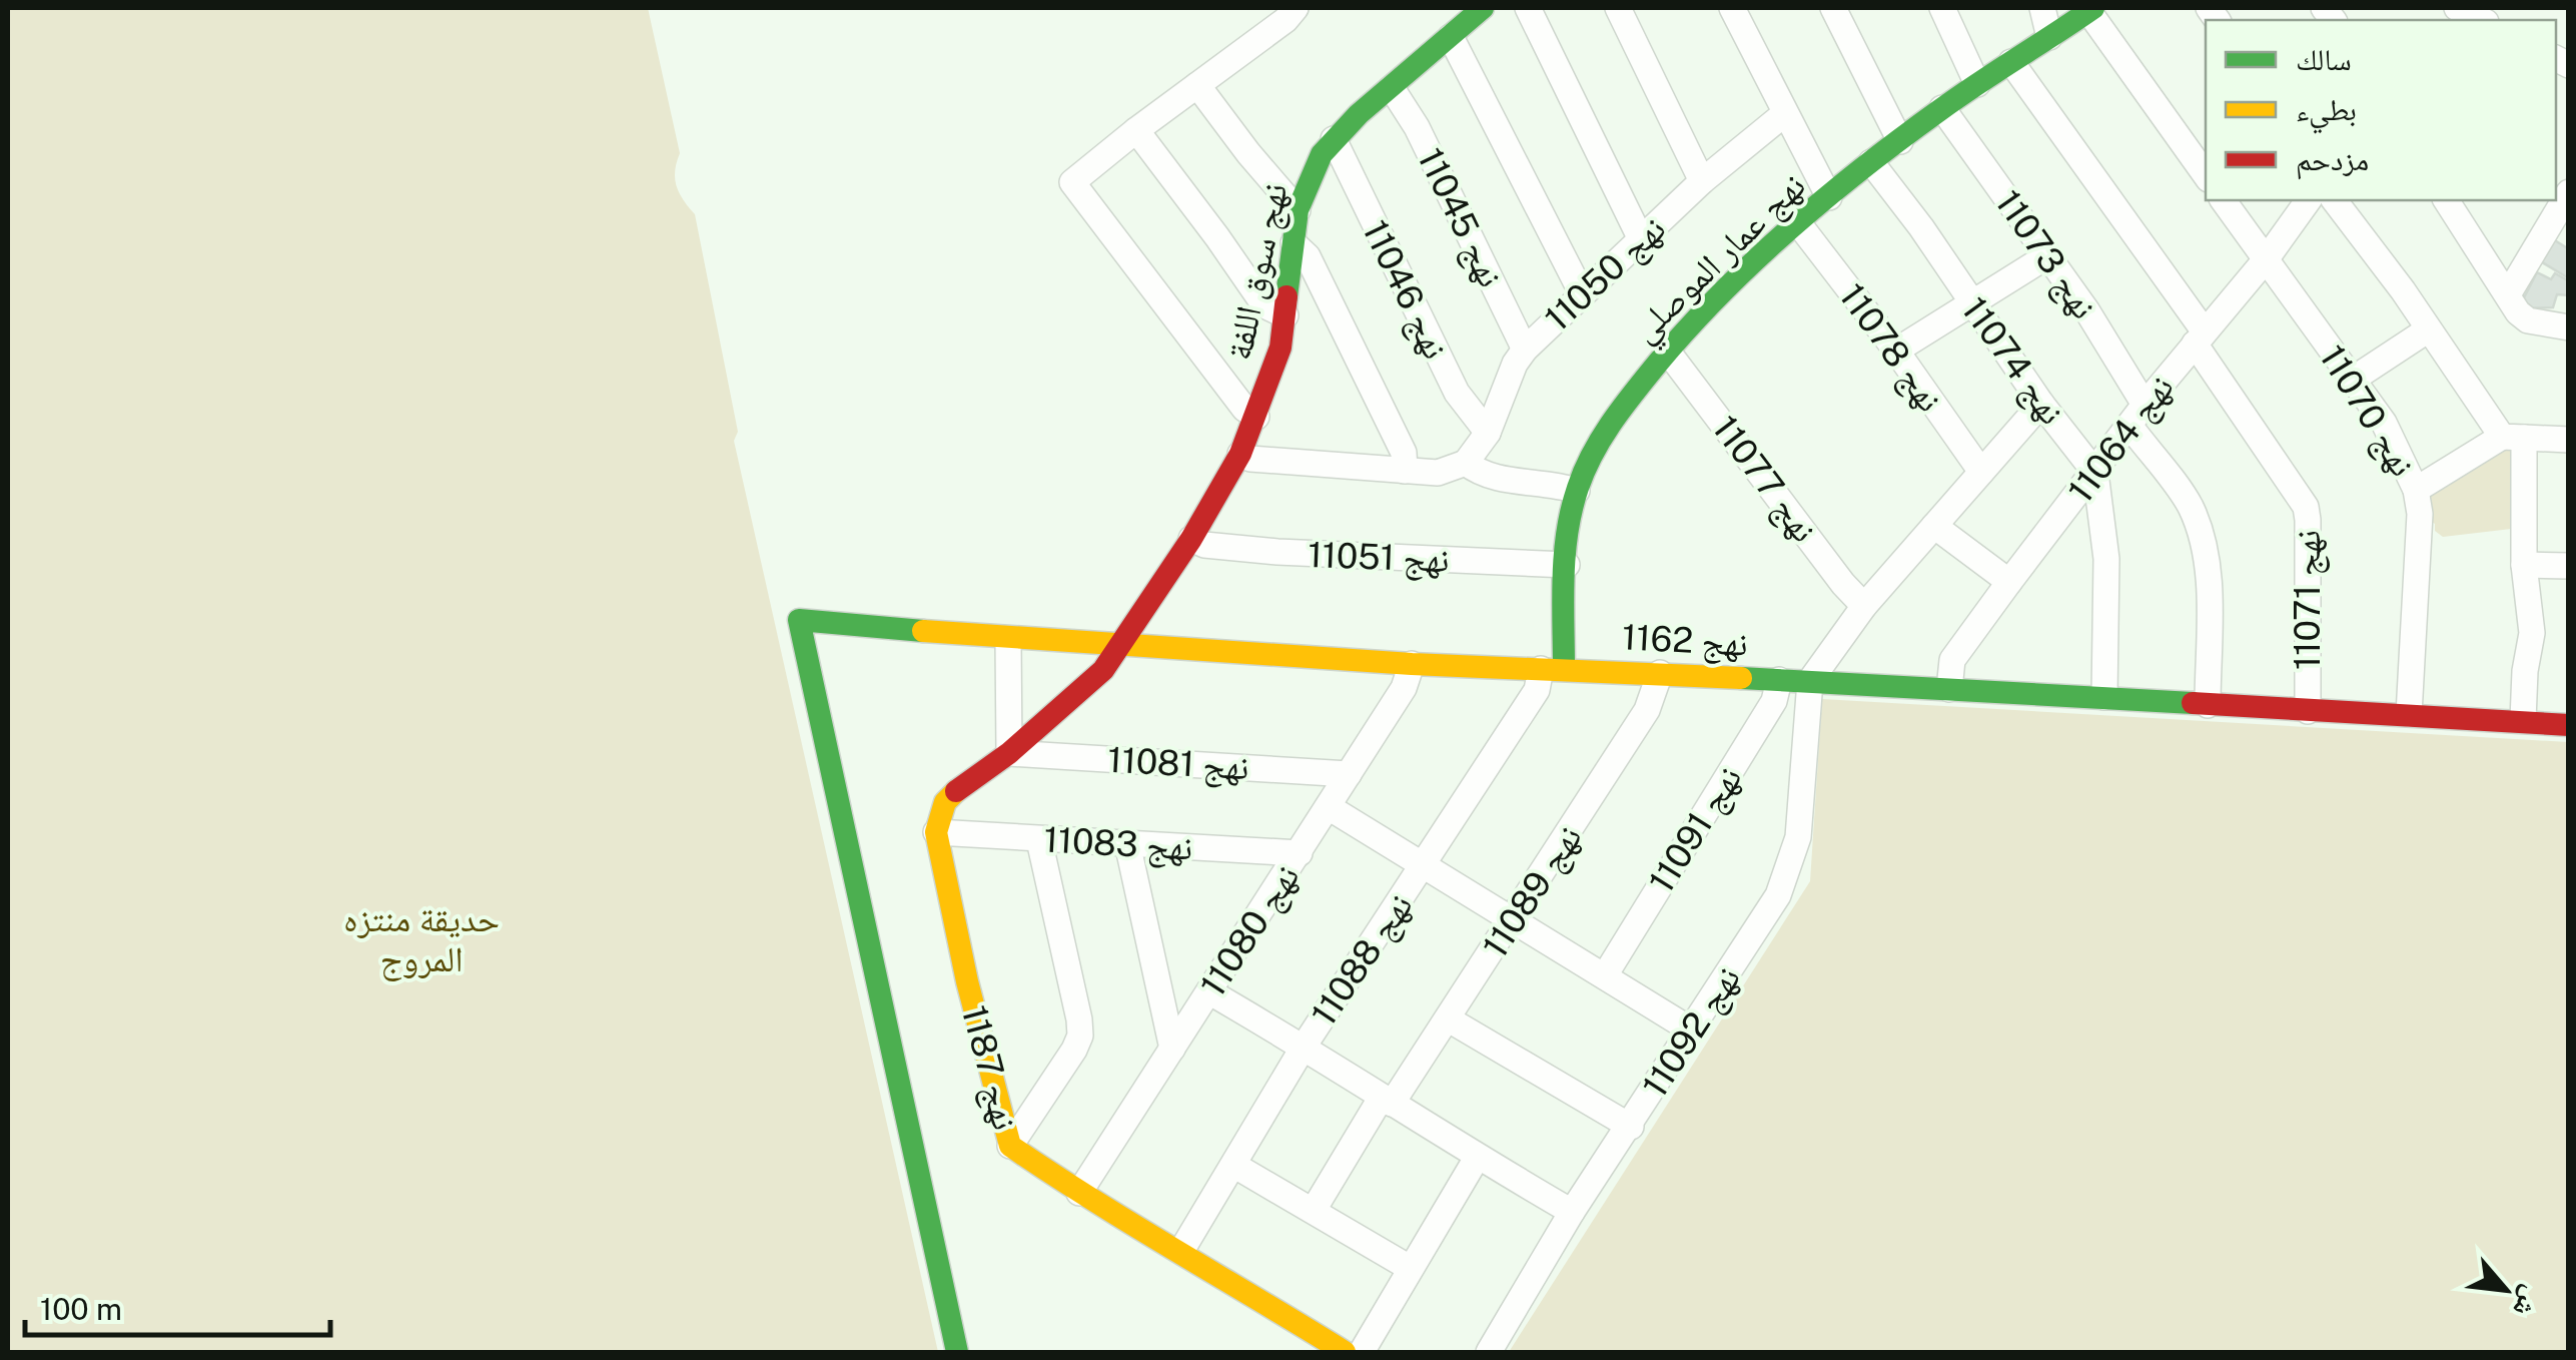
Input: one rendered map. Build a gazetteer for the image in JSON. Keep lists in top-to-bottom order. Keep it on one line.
{"streets":{"street":["نهج 11045","نهج 11073","نهج عمار الموصلي","نهج سوق اللفة","نهج 11050","نهج 11046","نهج 11078","نهج 11074","نهج 11070","نهج 11064","نهج 11077","نهج 11051","نهج 11071","نهج 1162","نهج 11081","نهج 11091","نهج 11083","نهج 11089","نهج 11080","نهج 11088","نهج 11092","نهج 1187"]},"crossings":[["نهج 11045","نهج سوق اللفة"],["نهج 11045","نهج 11050"],["نهج 11073","نهج عمار الموصلي"],["نهج 11073","نهج 11064"],["نهج عمار الموصلي","نهج 11078"],["نهج عمار الموصلي","نهج 11074"],["نهج عمار الموصلي","نهج 11077"],["نهج عمار الموصلي","نهج 11051"],["نهج عمار الموصلي","نهج 11071"],["نهج عمار الموصلي","نهج 1162"],["نهج عمار الموصلي","نهج 11088"],["نهج سوق اللفة","نهج 11046"],["نهج سوق اللفة","نهج 11051"],["نهج سوق اللفة","نهج 1162"],["نهج 11050","نهج 11046"],["نهج 11074","نهج 11064"],["نهج 11070","نهج 11064"],["نهج 11070","نهج 1162"],["نهج 11064","نهج 11071"],["نهج 11064","نهج 1162"],["نهج 11071","نهج 1162"],["نهج 1162","نهج 11091"],["نهج 1162","نهج 11089"],["نهج 1162","نهج 11080"],["نهج 1162","نهج 11088"],["نهج 1162","نهج 11092"],["نهج 11081","نهج 11080"],["نهج 11083","نهج 11080"],["نهج 11083","نهج 1187"],["نهج 11080","نهج 1187"],["نهج 11088","نهج 1187"]],"parks":["حديقة منتزه المروج"],"legend":["سالك","بطيء","مزدحم"],"scale_bar":"100 m","north":"bottom right"}
